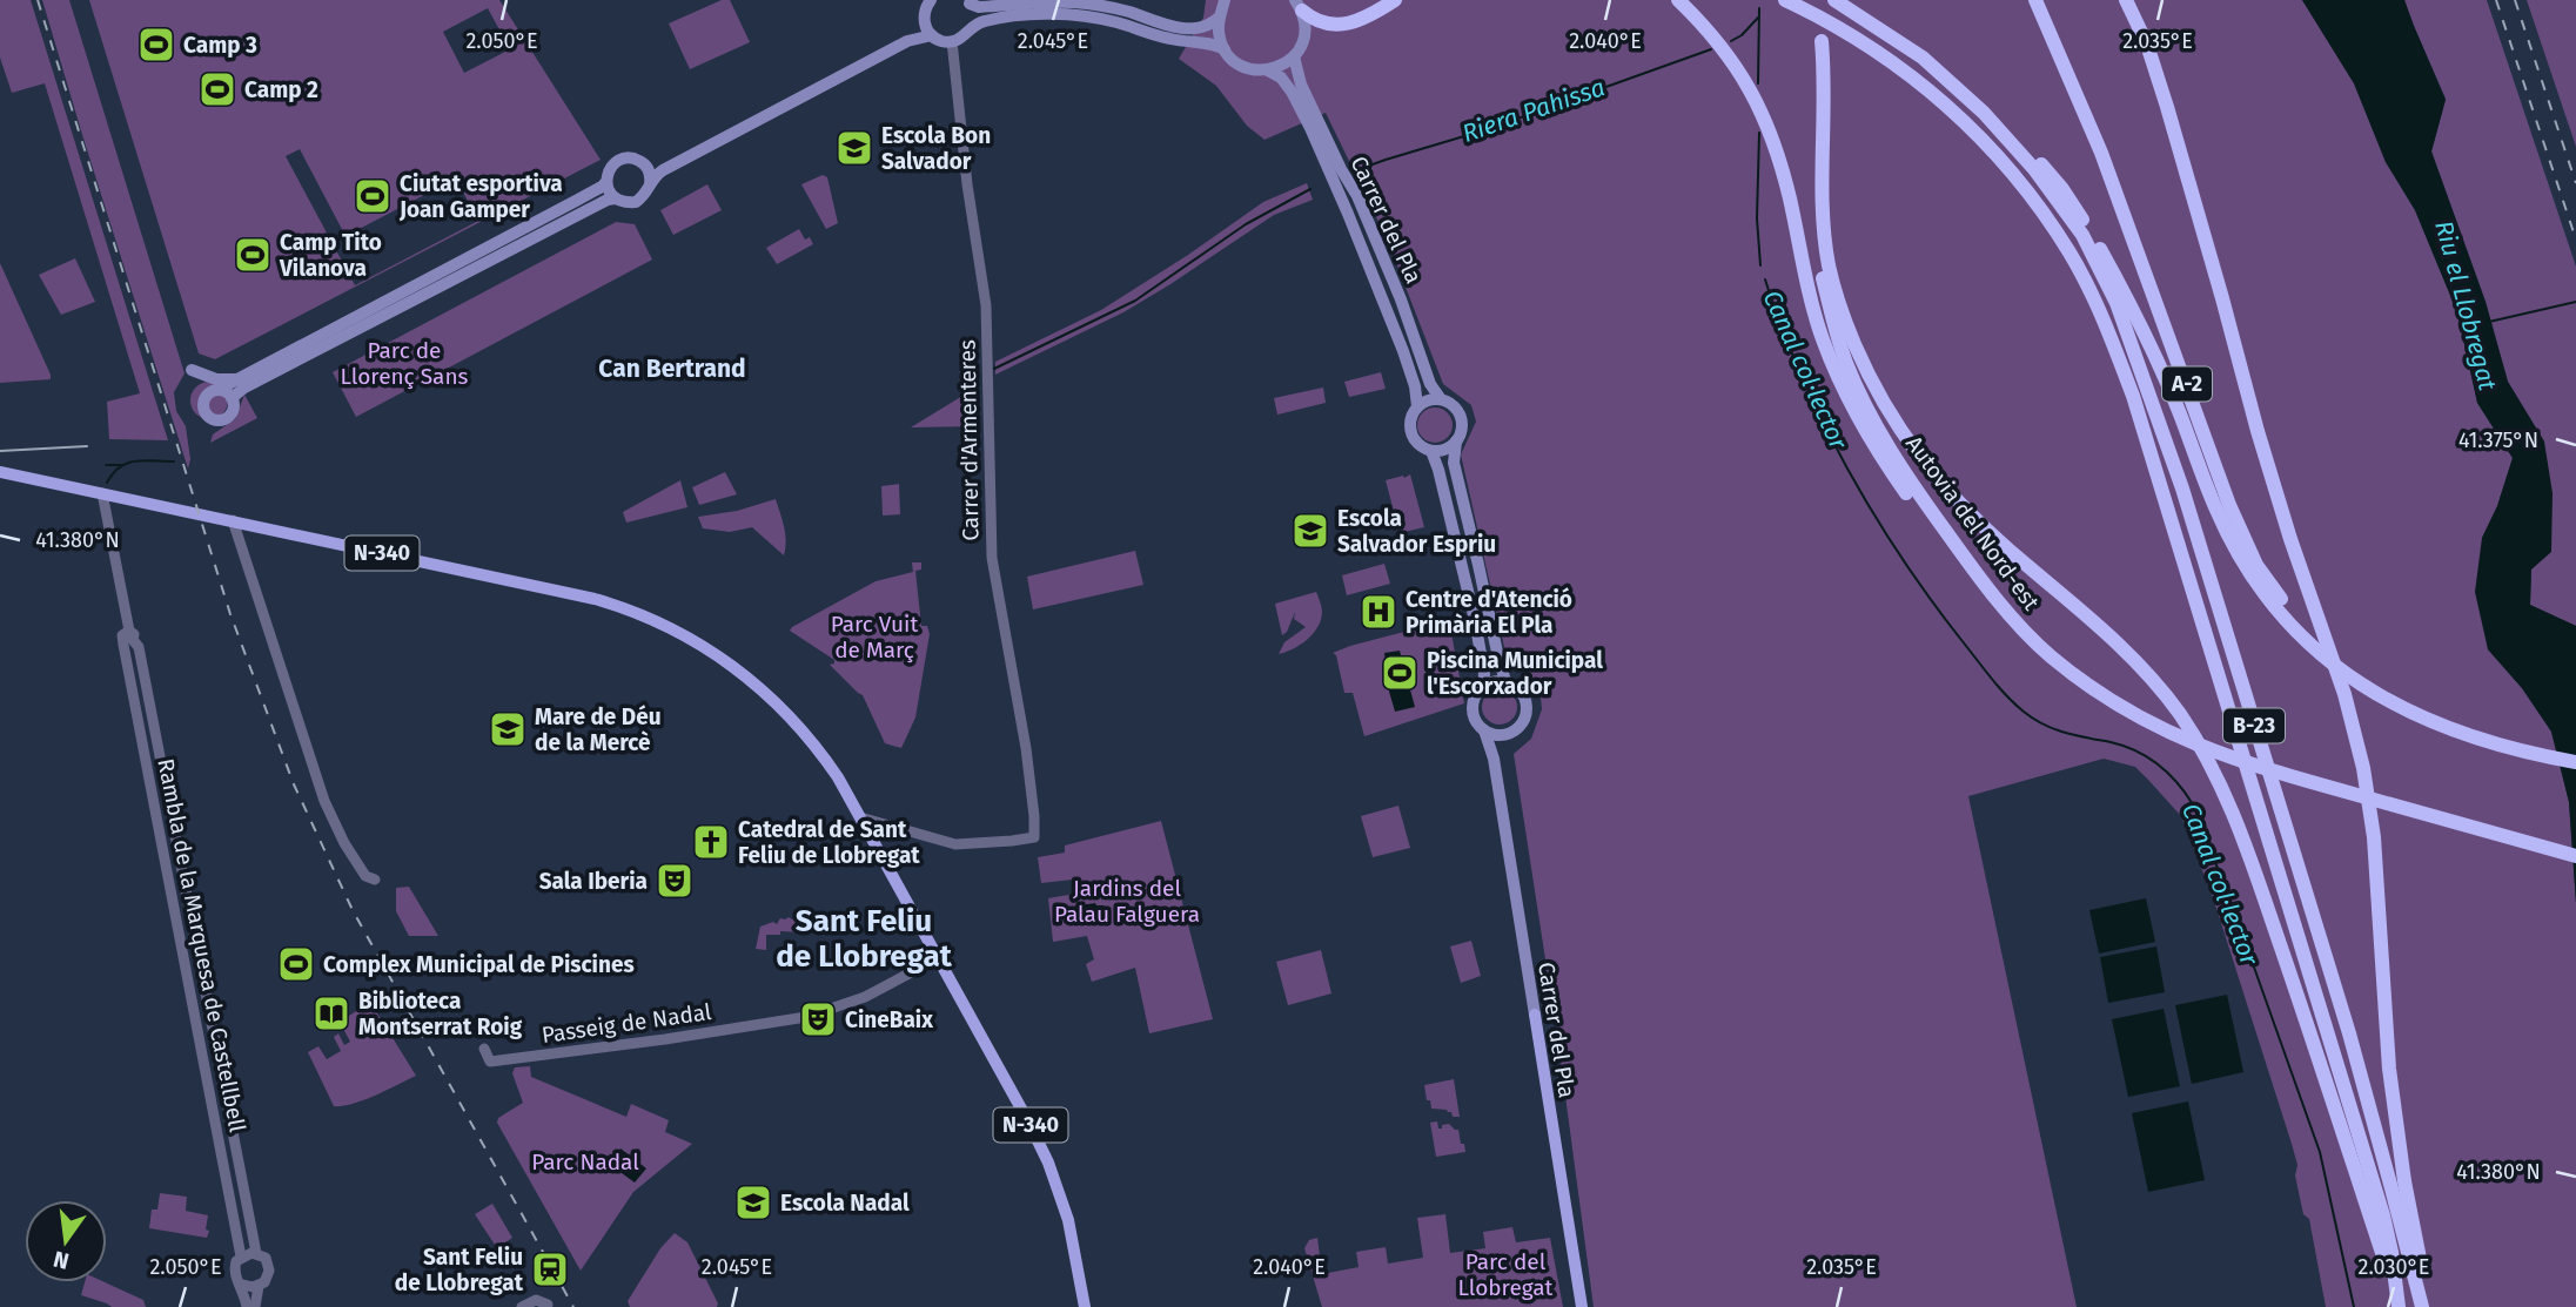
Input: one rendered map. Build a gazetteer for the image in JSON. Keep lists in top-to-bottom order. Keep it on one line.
{"streets":{"highway":["A-2","Autovia del Nord-est","B-23"],"main road":["Carrer del Pla","N-340"],"street":["Carrer d'Armenteres","Rambla de la Marquesa de Castellbell","Passeig de Nadal"]},"crossings":[["Carrer d'Armenteres","N-340"],["N-340","Rambla de la Marquesa de Castellbell"],["N-340","Passeig de Nadal"]],"districts":["Can Bertrand","Sant Feliu de Llobregat"],"water":["Riera Pahissa","Riu el Llobregat","Canal col·lector"],"parks":["Parc de Llorenç Sans","Parc Vuit de Març","Jardins del Palau Falguera","Parc Nadal","Parc del Llobregat"],"places":{"sports":["Camp 3","Camp 2","Ciutat esportiva Joan Gamper","Camp Tito Vilanova","Piscina Municipal l'Escorxador","Complex Municipal de Piscines"],"school or university":["Escola Bon Salvador","Escola Salvador Espriu","Mare de Déu de la Mercè","Escola Nadal"],"hospital":["Centre d'Atenció Primària El Pla"],"church":["Catedral de Sant Feliu de Llobregat"],"theatre":["Sala Iberia","CineBaix"],"library":["Biblioteca Montserrat Roig"],"station":["Sant Feliu de Llobregat"]},"north":"bottom","coordinates":["2.050°E","2.045°E","2.040°E","2.035°E","41.375°N","41.380°N","2.030°E"]}
